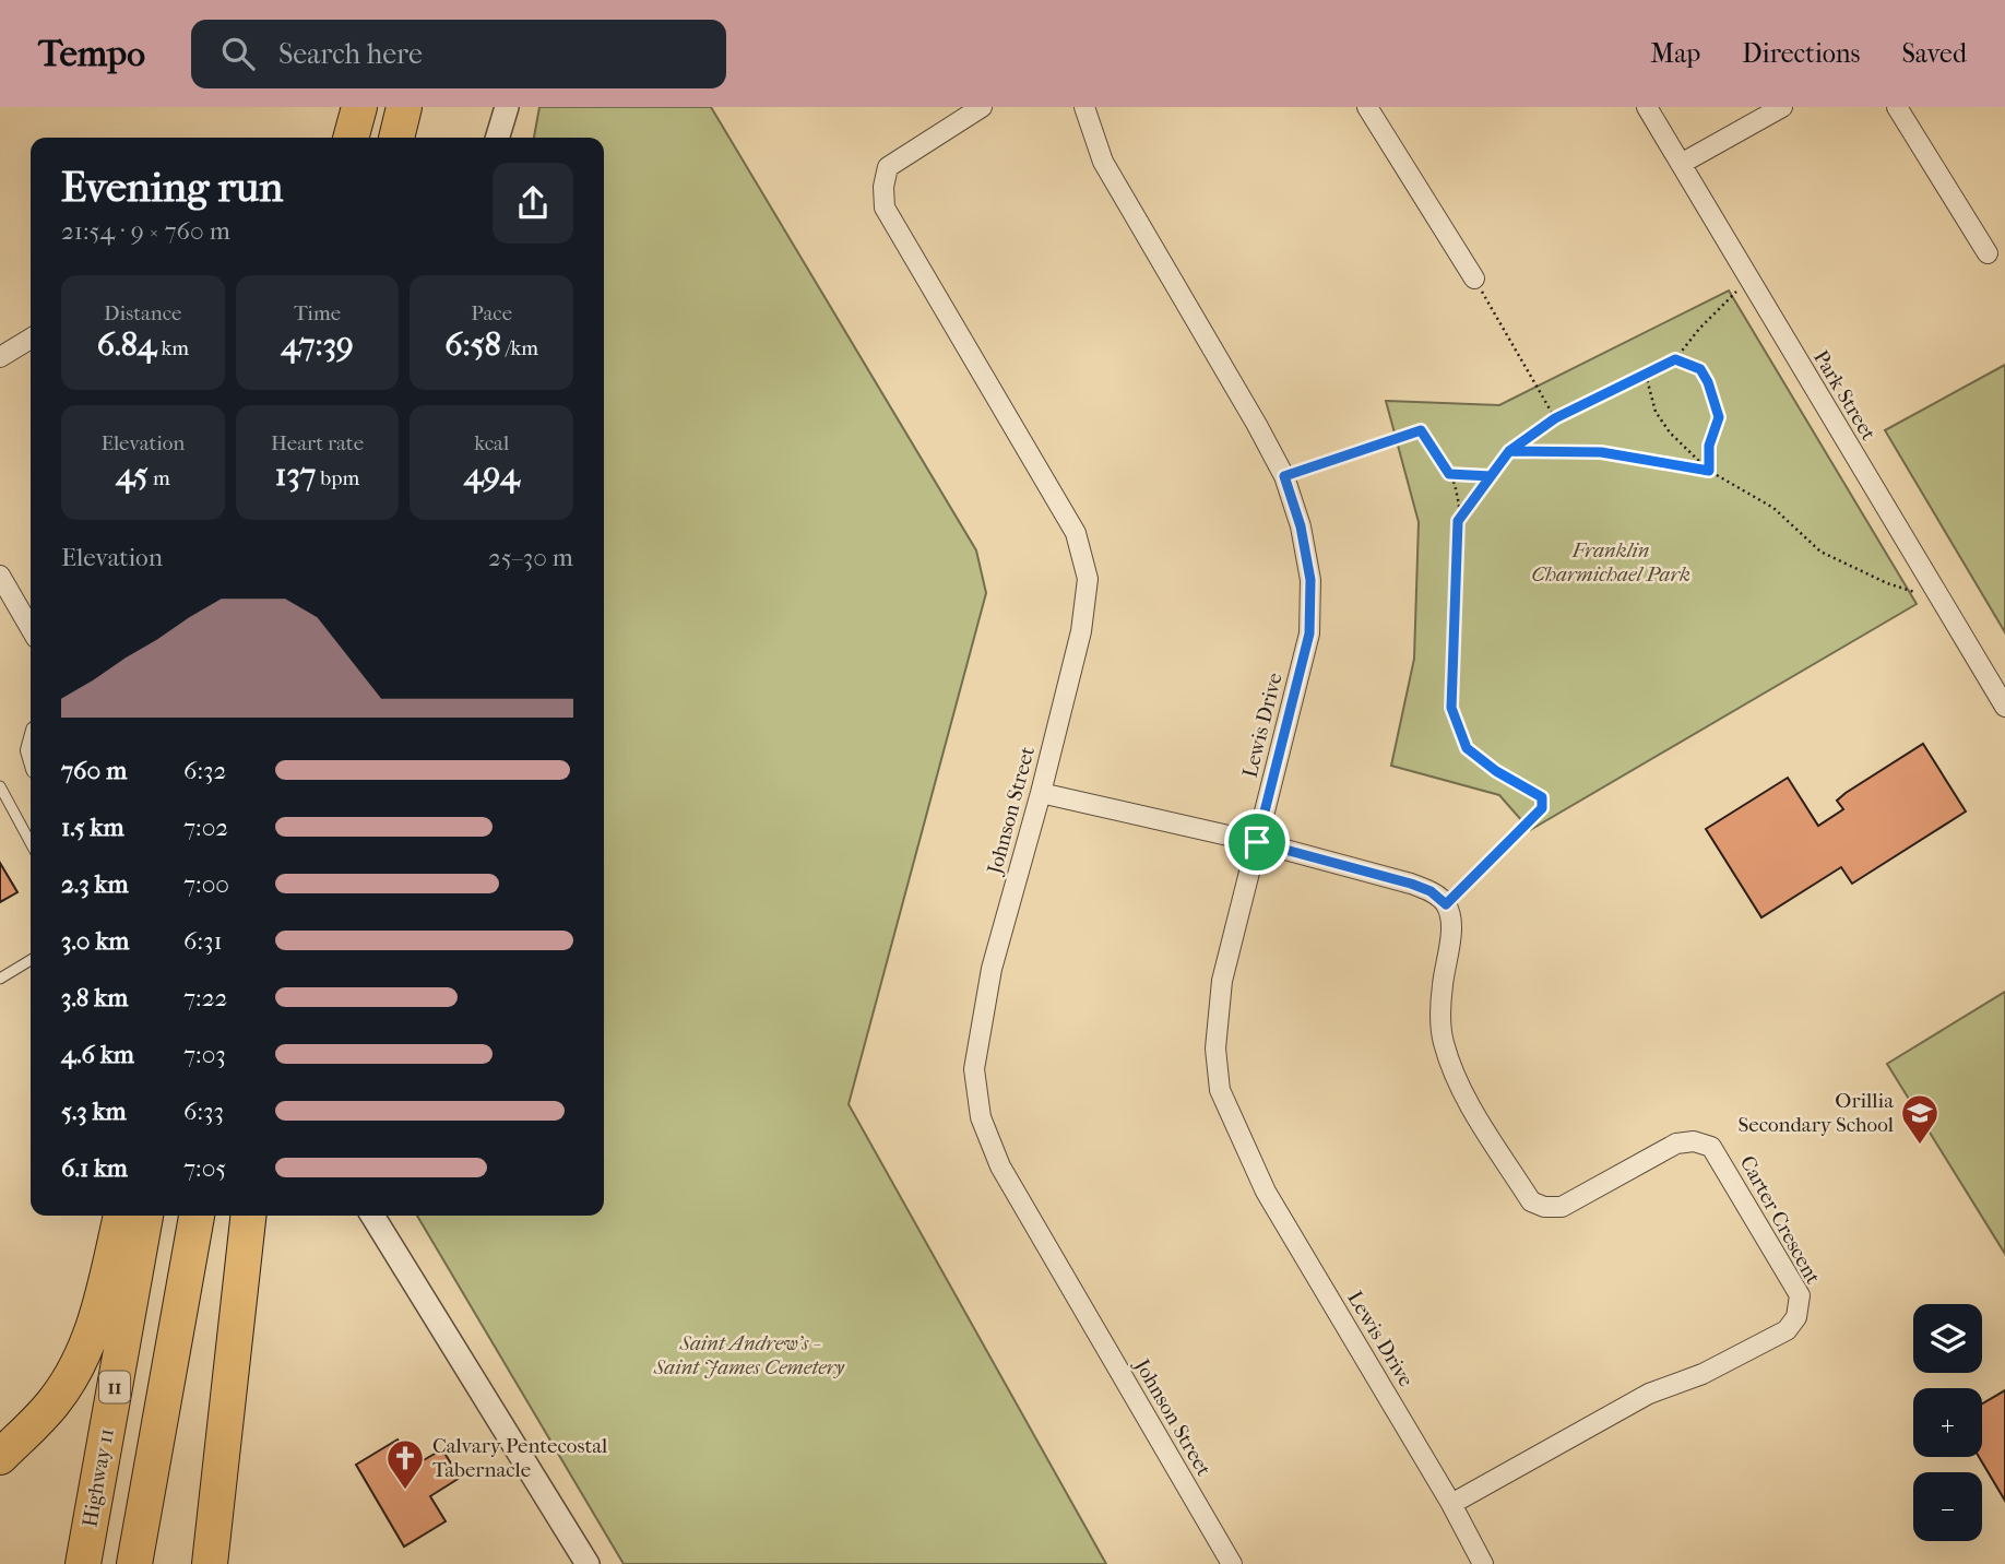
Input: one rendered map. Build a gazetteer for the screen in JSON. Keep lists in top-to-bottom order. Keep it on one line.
{"streets":{"highway":["11","Highway 11"],"street":["Park Street","Lewis Drive","Johnson Street","Carter Crescent"]},"crossings":[["Lewis Drive","Carter Crescent"]],"parks":["Franklin Charmichael Park","Saint Andrew's - Saint James Cemetery"],"places":{"school or university":["Orillia Secondary School"],"church":["Calvary Pentecostal Tabernacle"]},"page":{"header":"Tempo","search":"Search here","nav":["Map","Directions","Saved"],"heading":["Evening run","21:54 · 9 × 760 m"],"stats":[["Distance","6.84 km"],["Time","47:39"],["Pace","6:58 /km"],["Elevation","45 m"],["Heart rate","137 bpm"],["kcal","494"]],"chart":["Elevation","25–30 m"],"list":[{"name":"760 m","note":"6:32"},{"name":"1.5 km","note":"7:02"},{"name":"2.3 km","note":"7:00"},{"name":"3.0 km","note":"6:31"},{"name":"3.8 km","note":"7:22"},{"name":"4.6 km","note":"7:03"},{"name":"5.3 km","note":"6:33"},{"name":"6.1 km","note":"7:05"}],"map_buttons":["+","−"]}}
